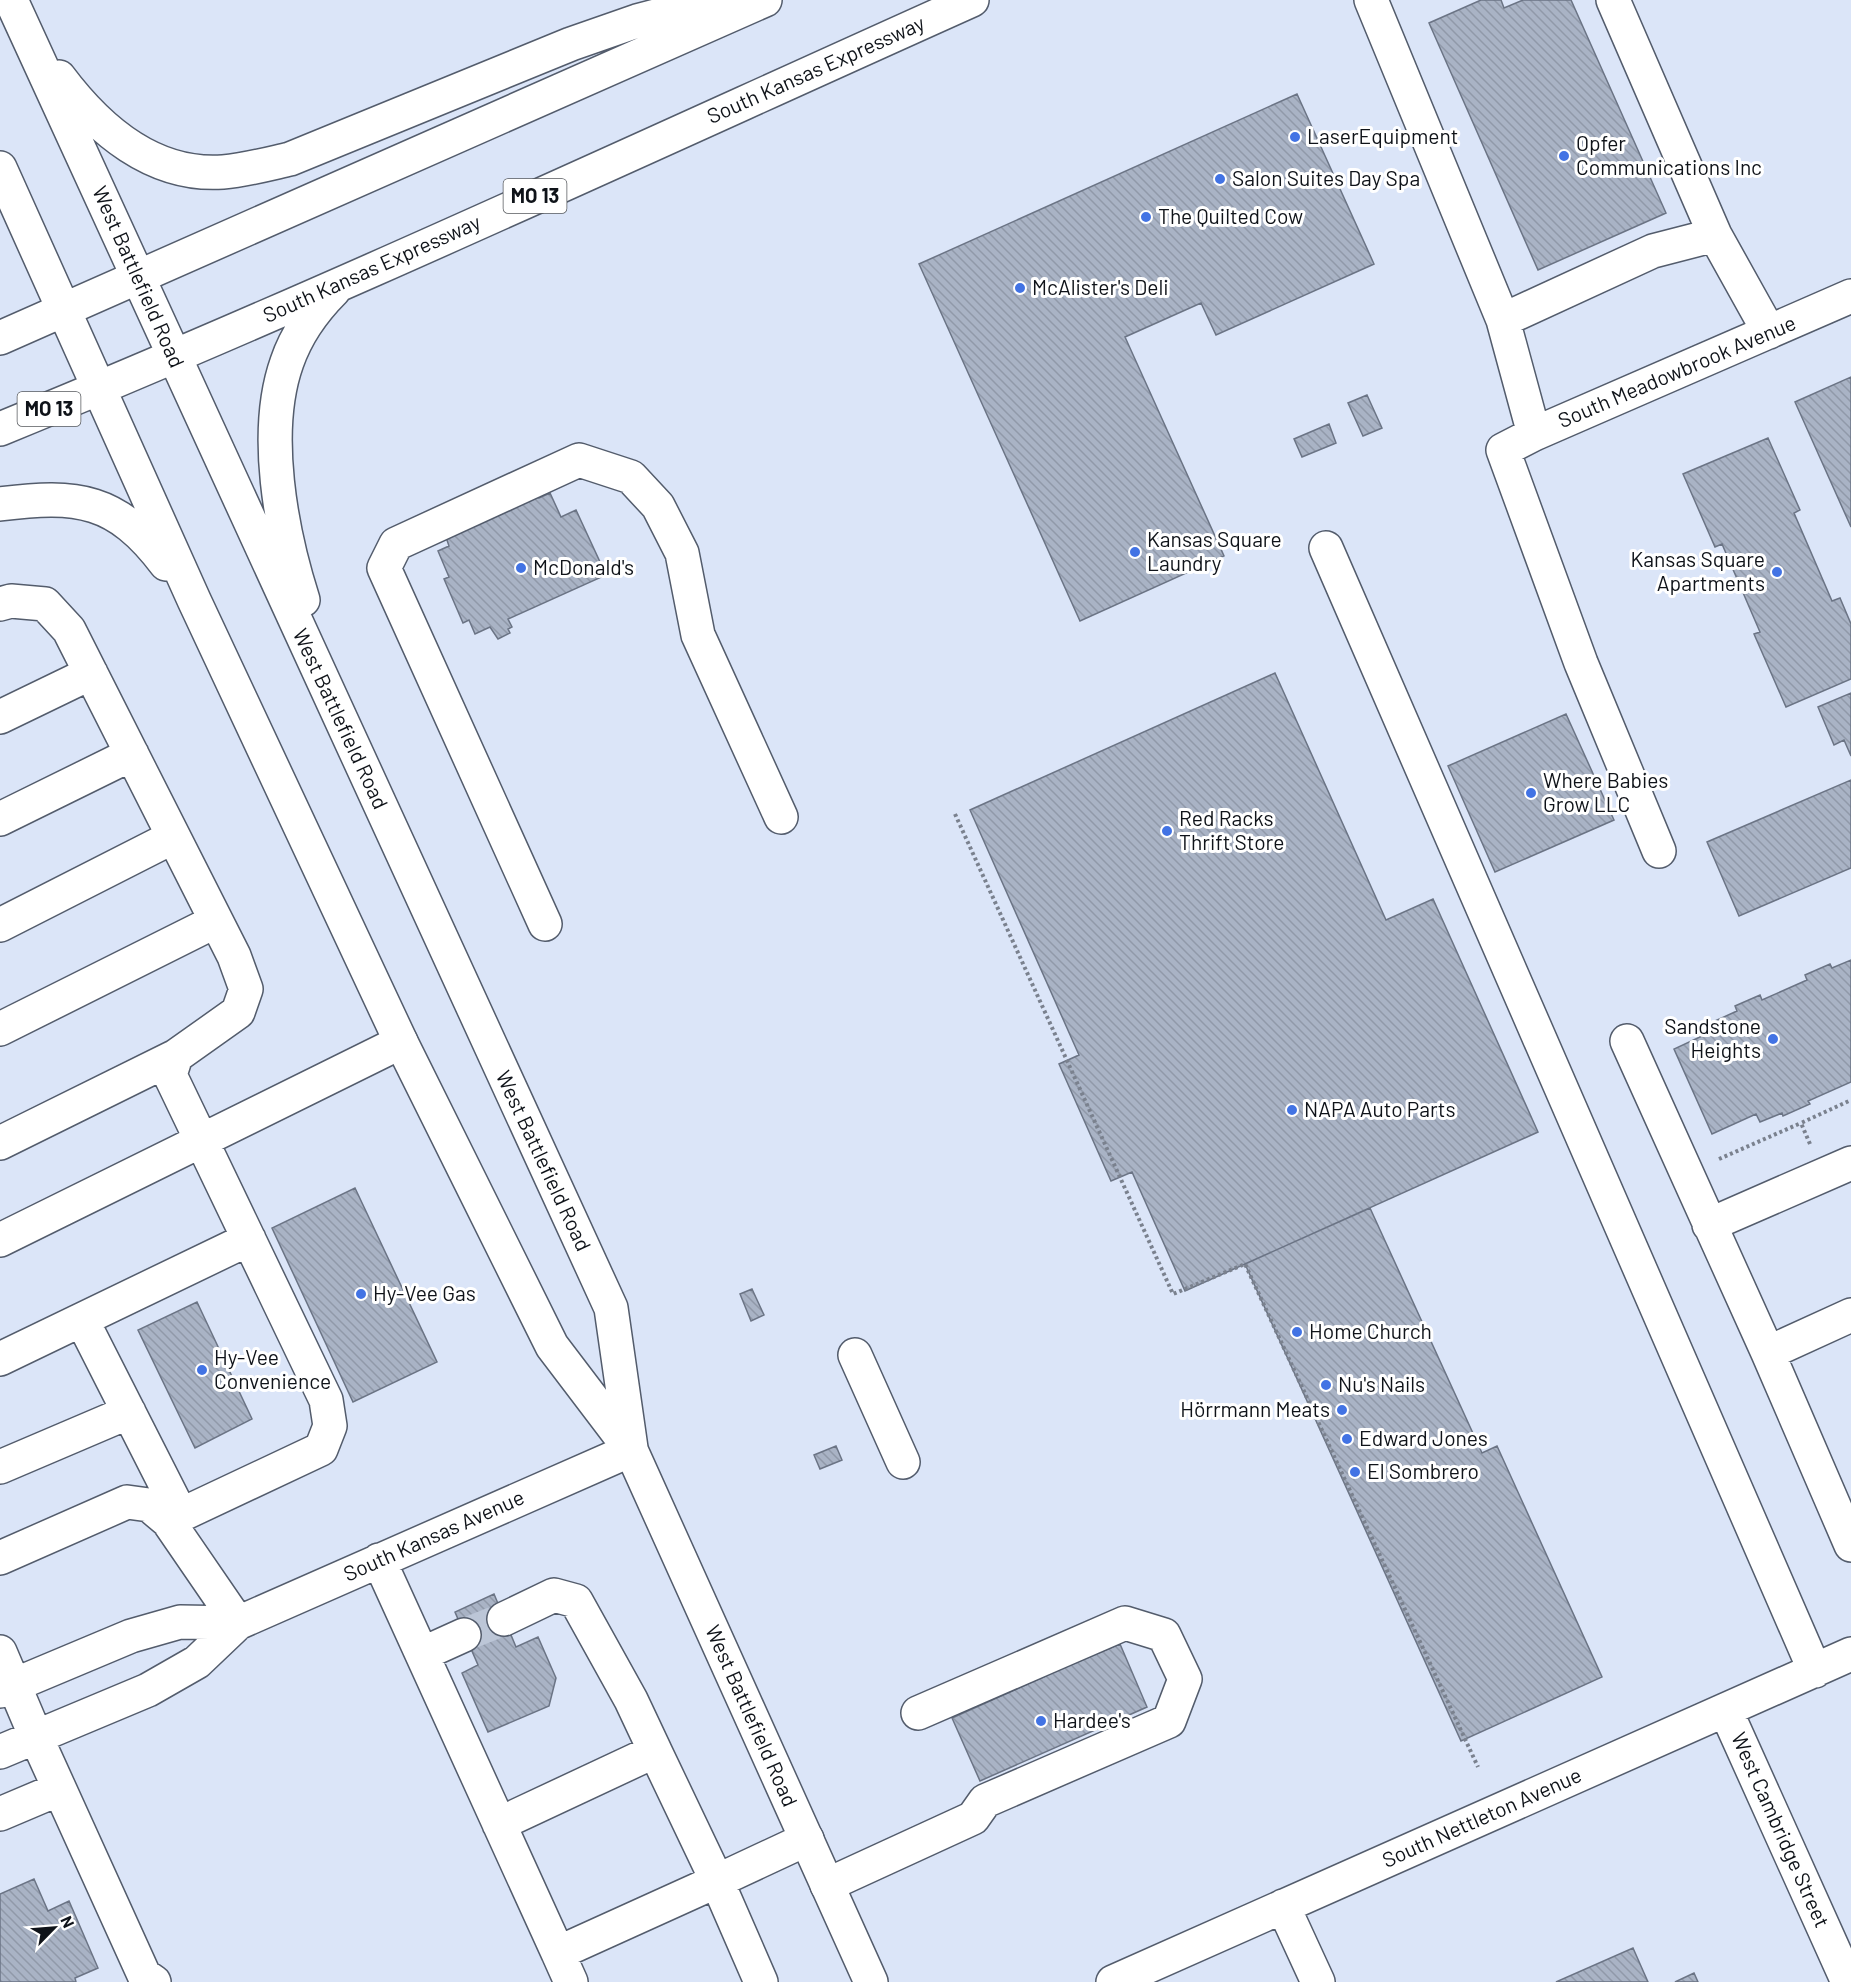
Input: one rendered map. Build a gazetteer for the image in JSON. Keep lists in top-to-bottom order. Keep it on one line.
{"streets":{"main road":["South Kansas Expressway","MO 13","West Battlefield Road","South Meadowbrook Avenue","South Kansas Avenue","South Nettleton Avenue","West Cambridge Street"]},"crossings":[["South Kansas Expressway","West Battlefield Road"],["West Battlefield Road","South Kansas Avenue"],["South Nettleton Avenue","West Cambridge Street"]],"places":["LaserEquipment","Opfer Communications Inc","Salon Suites Day Spa","The Quilted Cow","McAlister's Deli","Kansas Square Laundry","McDonald's","Kansas Square Apartments","Where Babies Grow LLC","Red Racks Thrift Store","Sandstone Heights","NAPA Auto Parts","Hy-Vee Gas","Home Church","Hy-Vee Convenience","Nu's Nails","Hörrmann Meats","Edward Jones","El Sombrero","Hardee's"],"north":"top right"}
